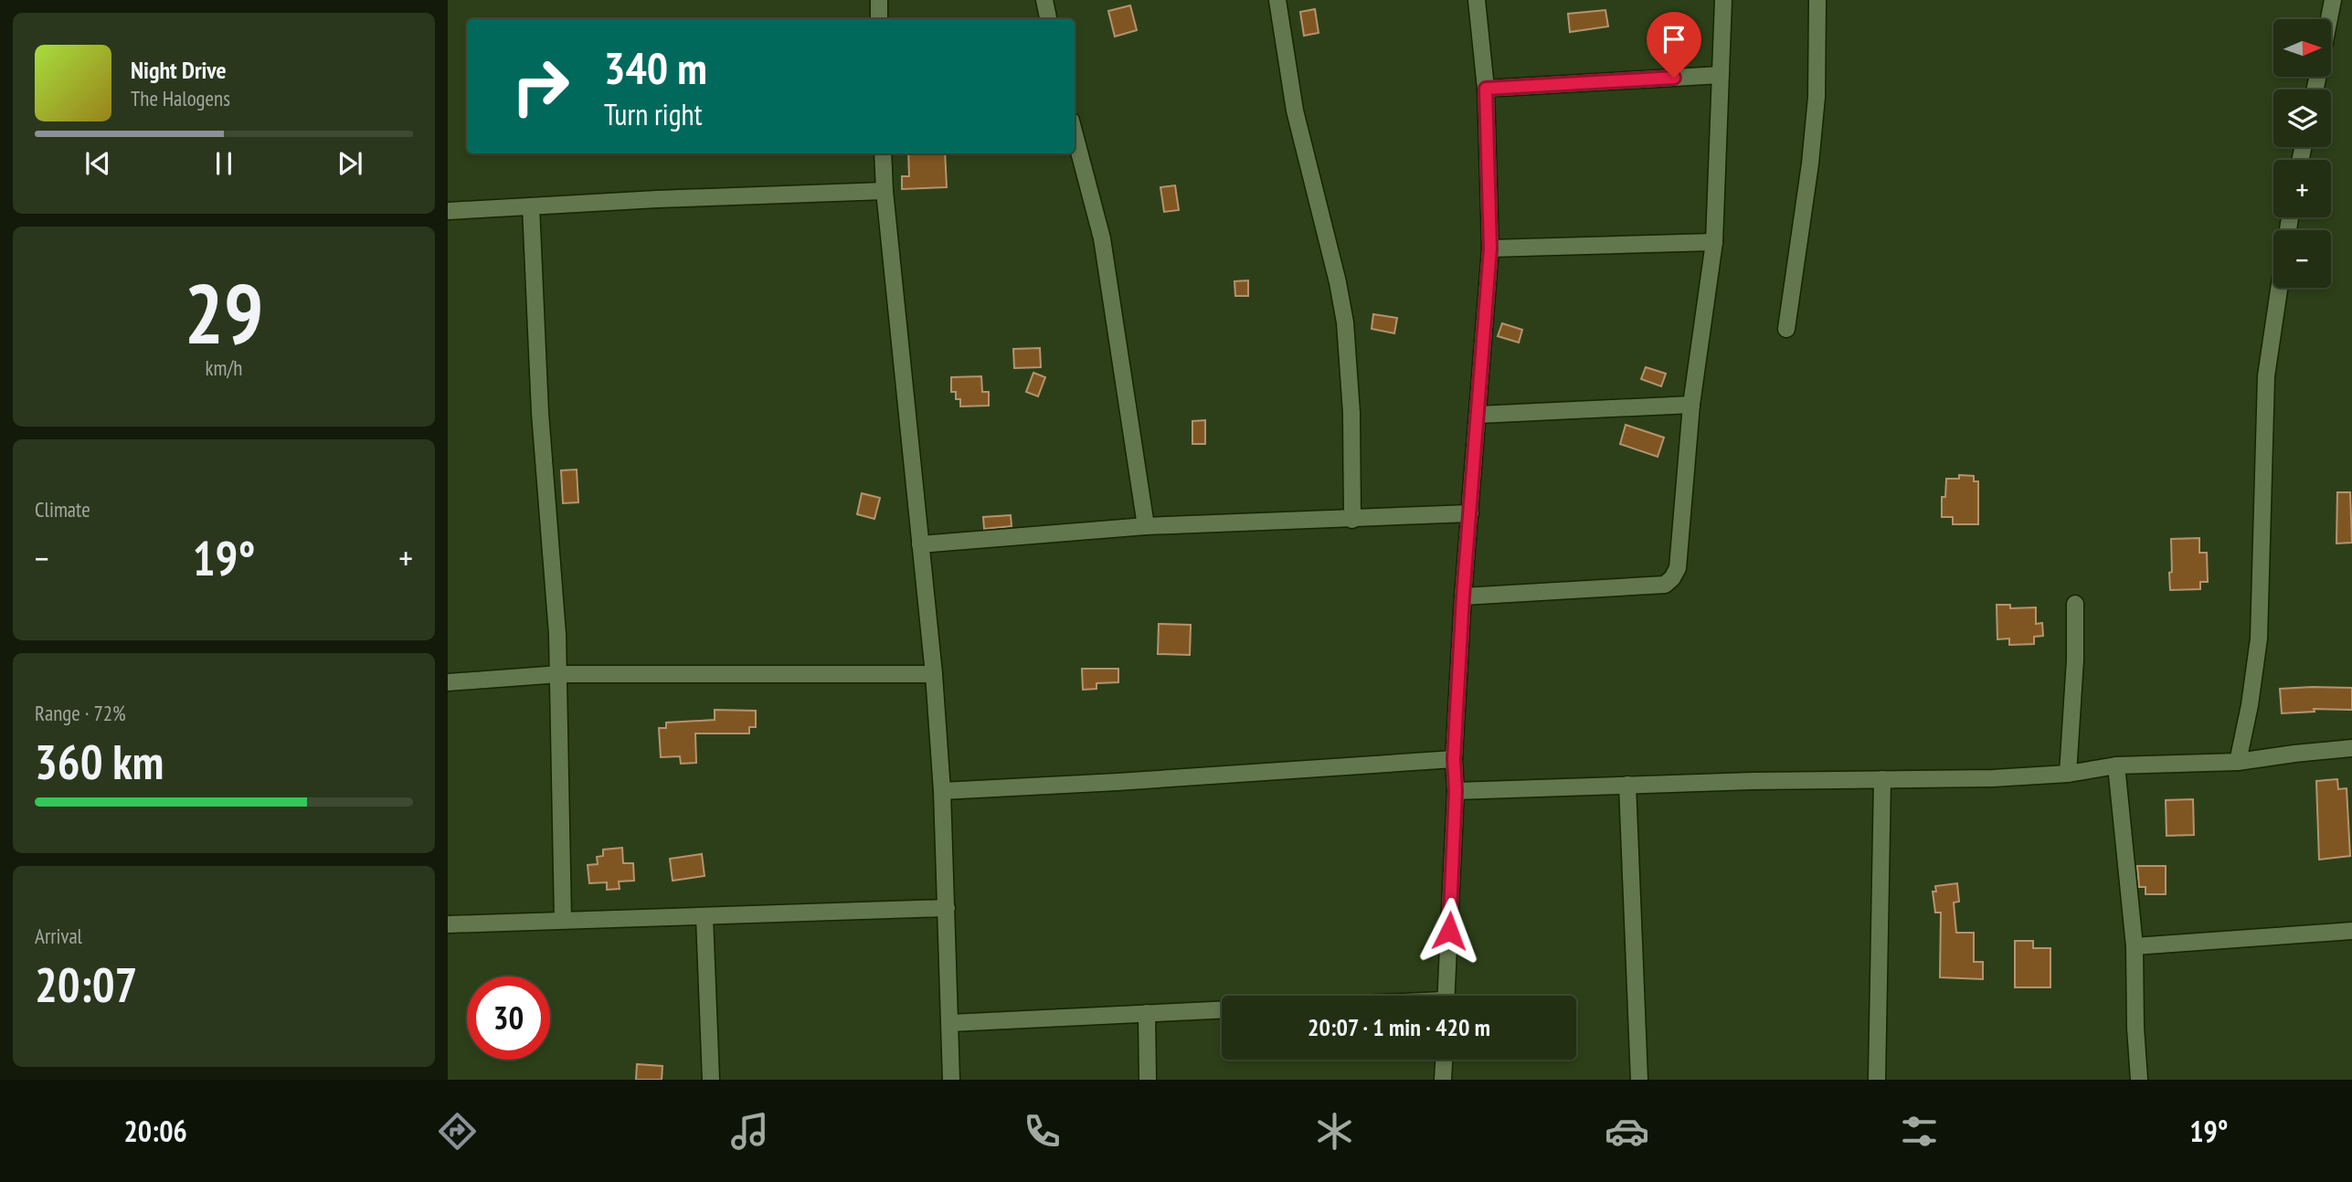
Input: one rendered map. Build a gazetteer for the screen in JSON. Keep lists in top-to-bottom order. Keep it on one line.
{"north":"right","page":{"map_buttons":["+","−"],"turn":["340 m","Turn right"],"song":["Night Drive","The Halogens"],"tile":[["29","km/h"],"Climate",["Range · 72%","360 km"],["Arrival","20:07"]],"heat":["−","19°","+"],"limit":"30","trip":"20:07 · 1 min · 420 m","tabs":["20:06","19°"]}}
